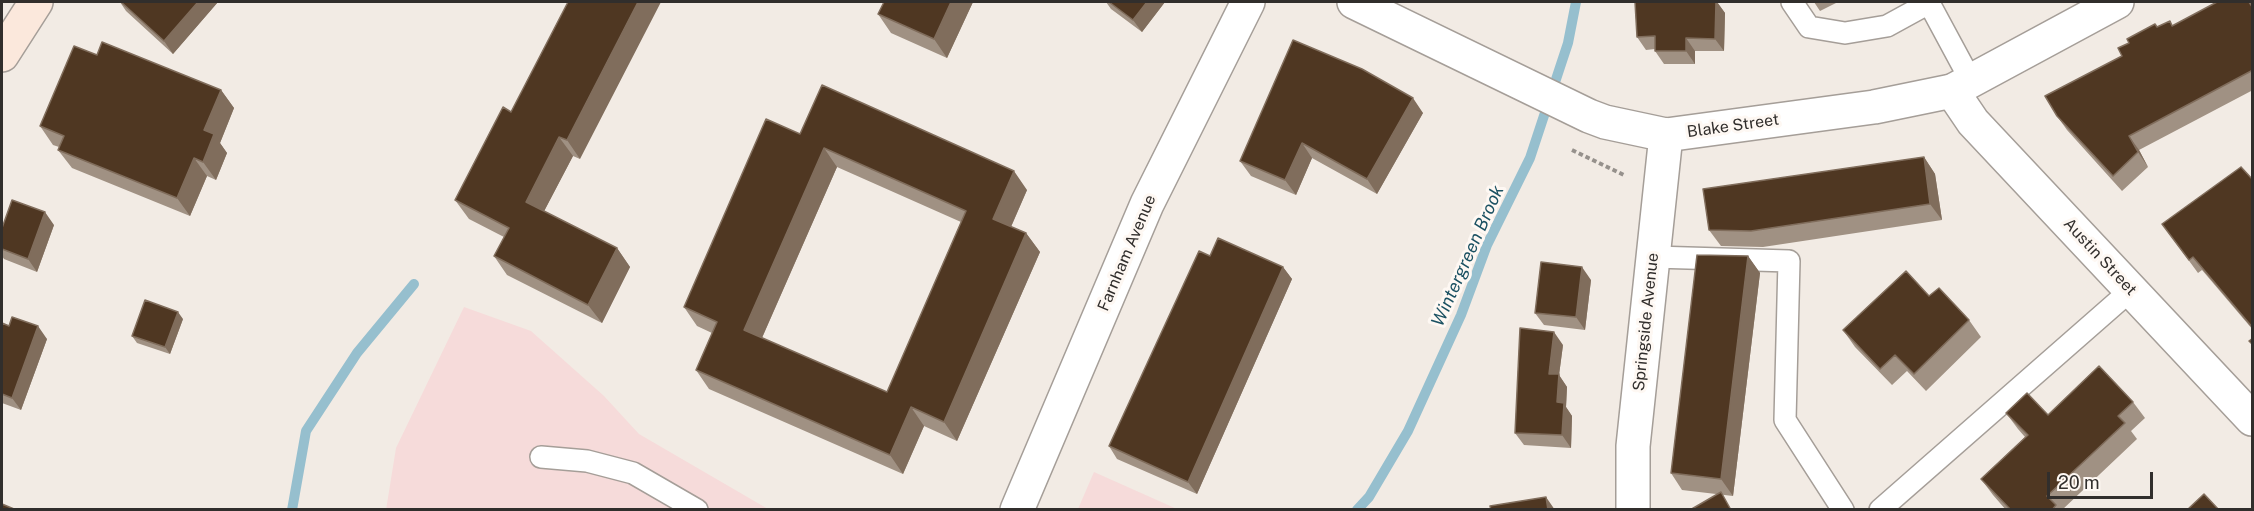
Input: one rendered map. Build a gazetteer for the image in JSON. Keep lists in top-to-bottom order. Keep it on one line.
{"streets":{"street":["Blake Street","Farnham Avenue","Austin Street","Springside Avenue"]},"crossings":[["Blake Street","Austin Street"],["Blake Street","Springside Avenue"]],"water":["Wintergreen Brook"],"scale_bar":"20 m"}
